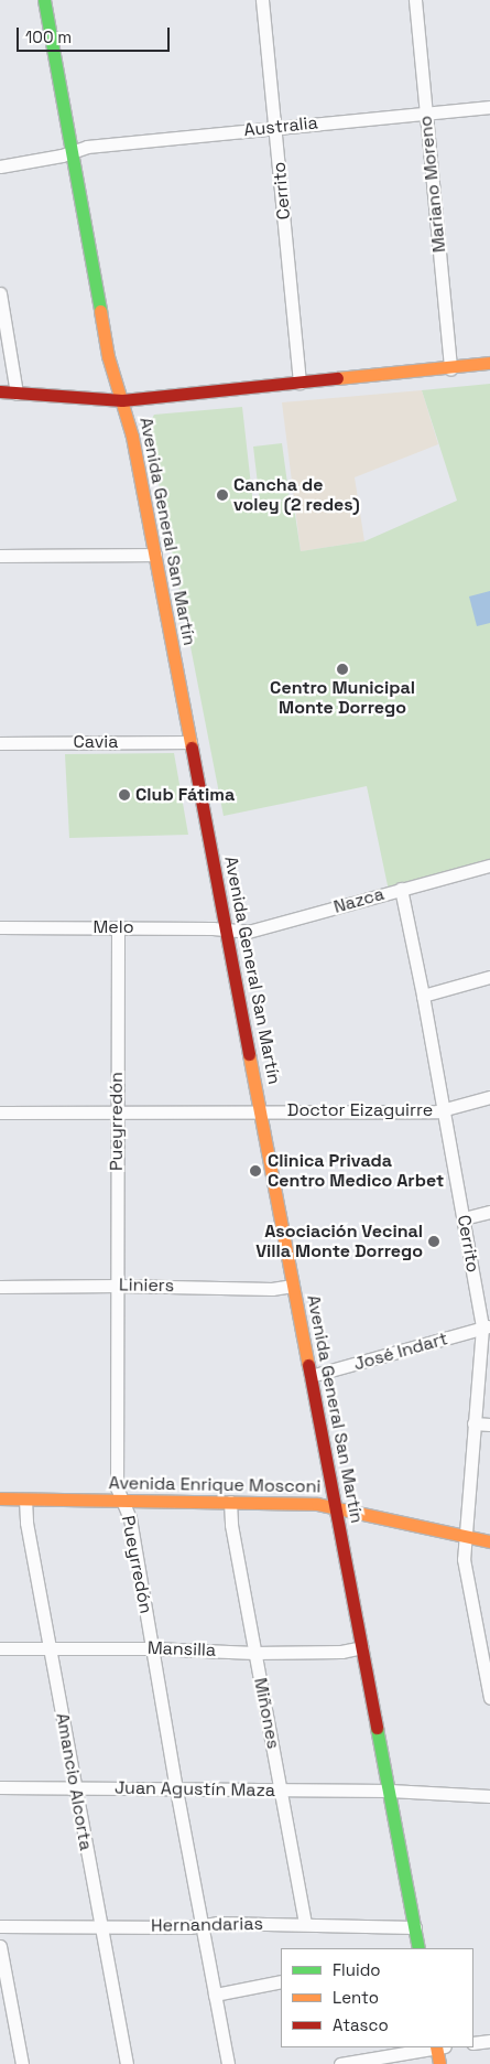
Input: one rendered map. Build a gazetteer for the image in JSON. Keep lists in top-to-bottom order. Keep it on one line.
{"streets":{"main road":["Avenida General San Martín","Avenida Enrique Mosconi"],"street":["Australia","Mariano Moreno","Cerrito","Cavia","Nazca","Melo","Doctor Eizaguirre","Pueyrredón","Liniers","José Indart","Mansilla","Miñones","Amancio Alcorta","Juan Agustín Maza","Hernandarias"]},"crossings":[["Australia","Mariano Moreno"],["Australia","Cerrito"],["Australia","Avenida General San Martín"],["Cerrito","Nazca"],["Cerrito","Doctor Eizaguirre"],["Cerrito","José Indart"],["Cerrito","Avenida Enrique Mosconi"],["Avenida General San Martín","Cavia"],["Avenida General San Martín","Nazca"],["Avenida General San Martín","Melo"],["Avenida General San Martín","Doctor Eizaguirre"],["Avenida General San Martín","Liniers"],["Avenida General San Martín","José Indart"],["Avenida General San Martín","Avenida Enrique Mosconi"],["Avenida General San Martín","Mansilla"],["Avenida General San Martín","Juan Agustín Maza"],["Avenida General San Martín","Hernandarias"],["Nazca","Melo"],["Melo","Pueyrredón"],["Doctor Eizaguirre","Pueyrredón"],["Pueyrredón","Liniers"],["Pueyrredón","Avenida Enrique Mosconi"],["Pueyrredón","Mansilla"],["Pueyrredón","Juan Agustín Maza"],["Pueyrredón","Hernandarias"],["Avenida Enrique Mosconi","Miñones"],["Avenida Enrique Mosconi","Amancio Alcorta"],["Mansilla","Miñones"],["Mansilla","Amancio Alcorta"],["Miñones","Juan Agustín Maza"],["Miñones","Hernandarias"],["Amancio Alcorta","Juan Agustín Maza"],["Amancio Alcorta","Hernandarias"]],"places":["Cancha de voley (2 redes)","Centro Municipal Monte Dorrego","Club Fátima","Clinica Privada Centro Medico Arbet","Asociación Vecinal Villa Monte Dorrego"],"legend":["Fluido","Lento","Atasco"],"scale_bar":"100 m"}
